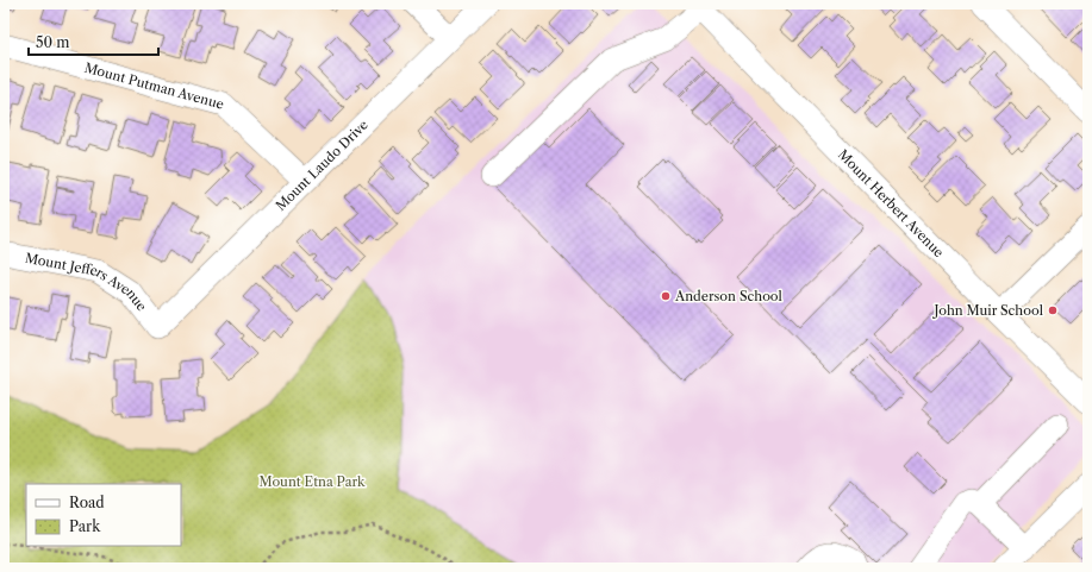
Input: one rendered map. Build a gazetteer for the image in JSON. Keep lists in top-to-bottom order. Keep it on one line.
{"streets":{"street":["Mount Putman Avenue","Mount Laudo Drive","Mount Herbert Avenue","Mount Jeffers Avenue"]},"crossings":[["Mount Putman Avenue","Mount Laudo Drive"],["Mount Laudo Drive","Mount Jeffers Avenue"]],"parks":["Mount Etna Park"],"places":["Anderson School","John Muir School"],"legend":["Road","Park"],"scale_bar":"50 m"}
